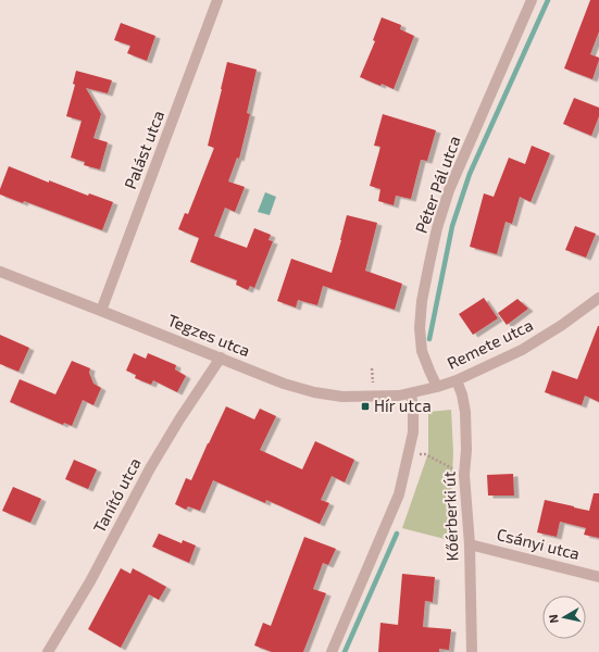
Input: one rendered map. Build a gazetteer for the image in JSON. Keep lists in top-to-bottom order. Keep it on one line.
{"streets":{"street":["Palást utca","Péter Pál utca","Tegzes utca","Remete utca","Tanító utca","Kőérberki út","Csányi utca"]},"crossings":[["Palást utca","Tegzes utca"],["Péter Pál utca","Tegzes utca"],["Péter Pál utca","Remete utca"],["Tegzes utca","Remete utca"],["Tegzes utca","Tanító utca"],["Remete utca","Kőérberki út"],["Kőérberki út","Csányi utca"]],"places":{"transit":["Hír utca"]},"north":"left"}
